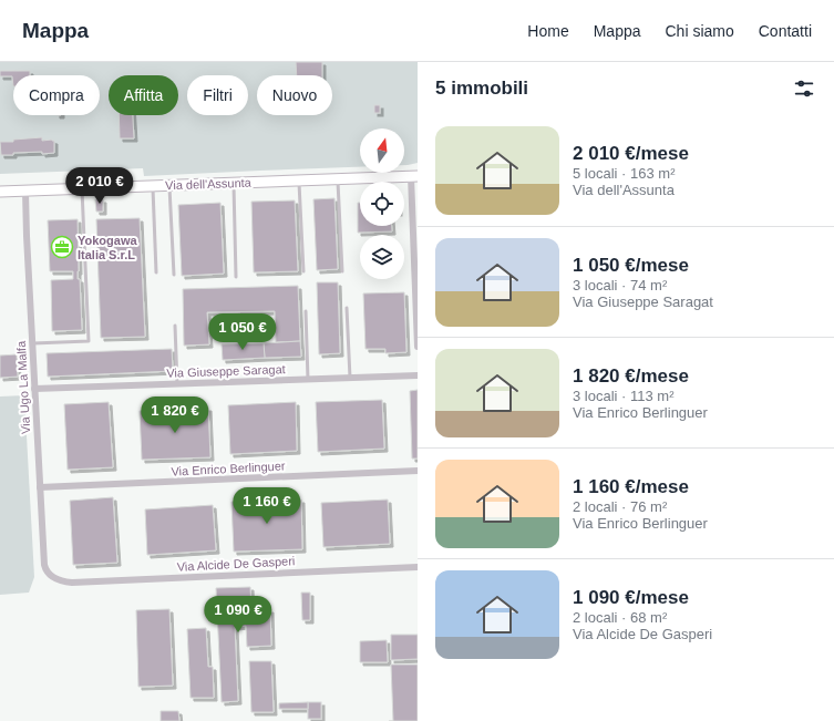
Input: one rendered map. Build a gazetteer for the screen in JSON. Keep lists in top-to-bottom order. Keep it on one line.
{"streets":{"street":["Via dell'Assunta","Via Giuseppe Saragat","Via Ugo La Malfa","Via Enrico Berlinguer","Via Alcide De Gasperi"]},"crossings":[["Via dell'Assunta","Via Ugo La Malfa"],["Via Giuseppe Saragat","Via Ugo La Malfa"],["Via Ugo La Malfa","Via Enrico Berlinguer"],["Via Ugo La Malfa","Via Alcide De Gasperi"]],"places":{"office":["Yokogawa Italia S.r.L"]},"north":"top","page":{"header":"Mappa","nav":["Home","Mappa","Chi siamo","Contatti"],"heading":"5 immobili","chip":["Compra","Affitta","Filtri","Nuovo"],"list":[{"name":"2 010 €/mese","note":"5 locali · 163 m² · Via dell'Assunta"},{"name":"1 050 €/mese","note":"3 locali · 74 m² · Via Giuseppe Saragat"},{"name":"1 820 €/mese","note":"3 locali · 113 m² · Via Enrico Berlinguer"},{"name":"1 160 €/mese","note":"2 locali · 76 m² · Via Enrico Berlinguer"},{"name":"1 090 €/mese","note":"2 locali · 68 m² · Via Alcide De Gasperi"}],"price":["2 010 €","1 050 €","1 820 €","1 160 €","1 090 €"]}}
